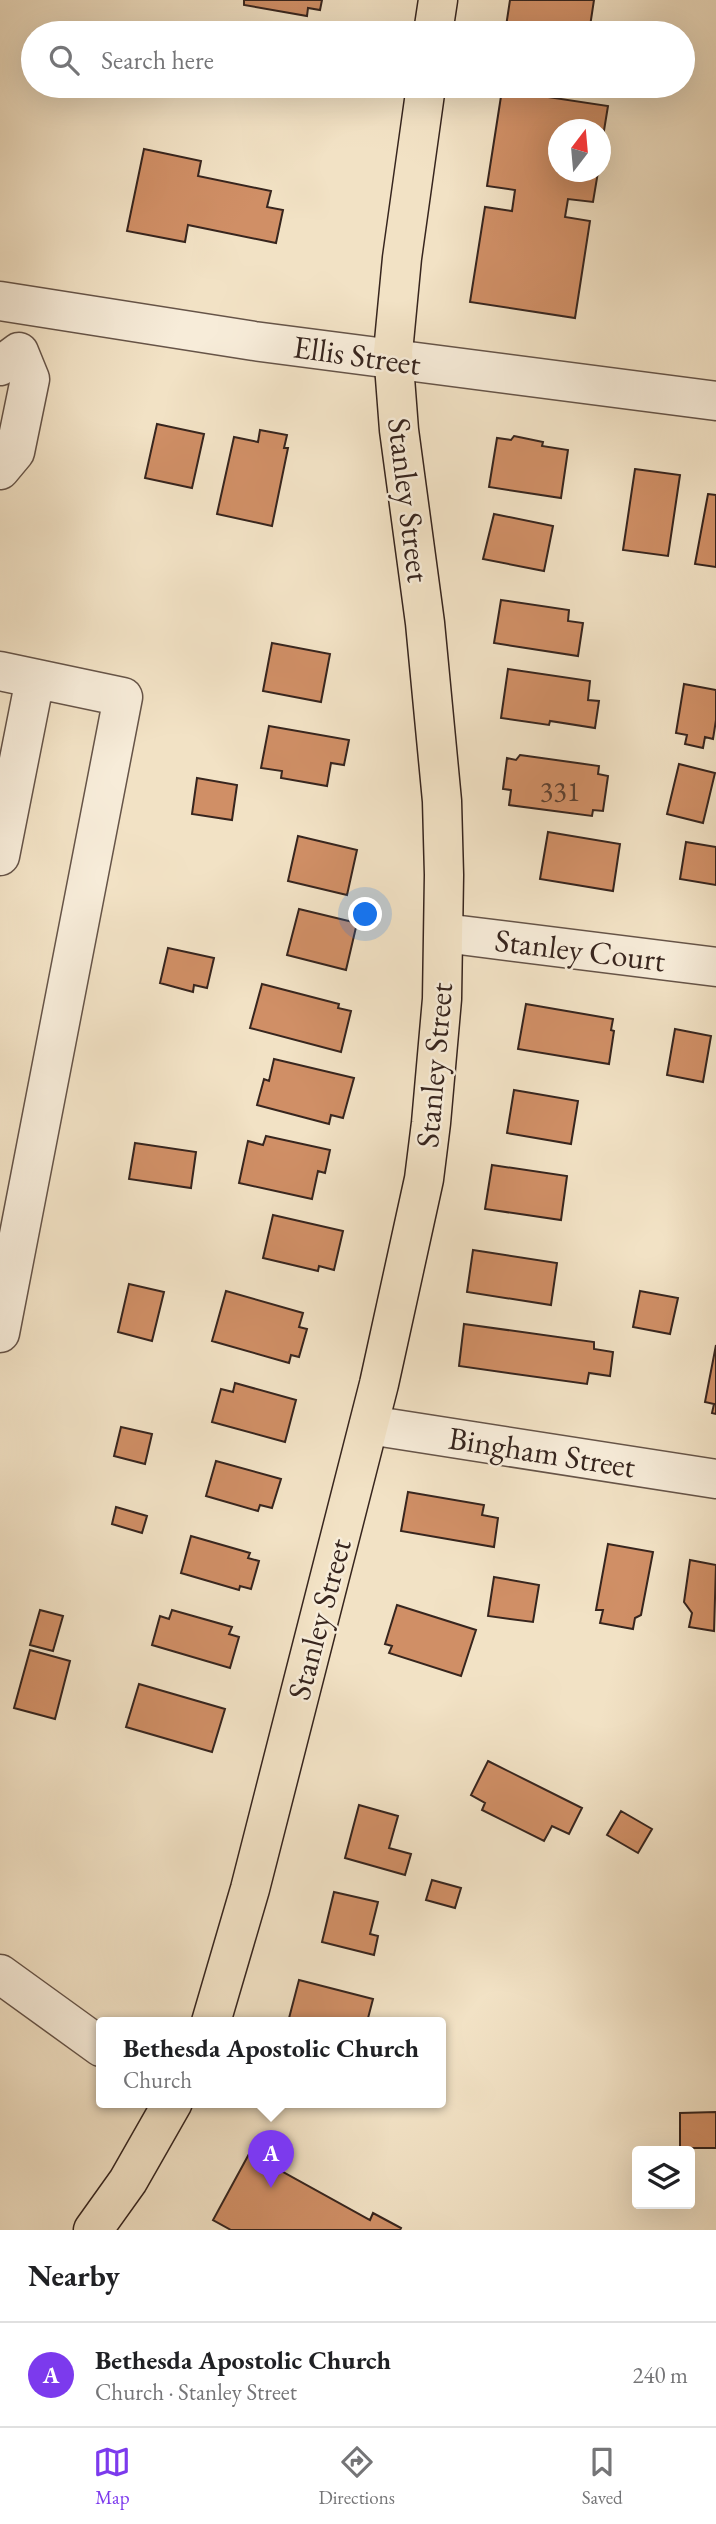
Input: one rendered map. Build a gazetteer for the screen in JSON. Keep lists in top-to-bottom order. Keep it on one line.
{"streets":{"main road":["Stanley Street"],"street":["Ellis Street","Stanley Court","Bingham Street"]},"crossings":[["Ellis Street","Stanley Street"],["Stanley Street","Stanley Court"],["Stanley Street","Bingham Street"]],"house_numbers":["331"],"north":"top","page":{"search":"Search here","popup":["Bethesda Apostolic Church","Church"],"pins":"A","heading":"Nearby","list":[{"mark":"A","name":"Bethesda Apostolic Church","note":"Church · Stanley Street","value":"240 m"}],"nav":["Map","Directions","Saved"]}}
